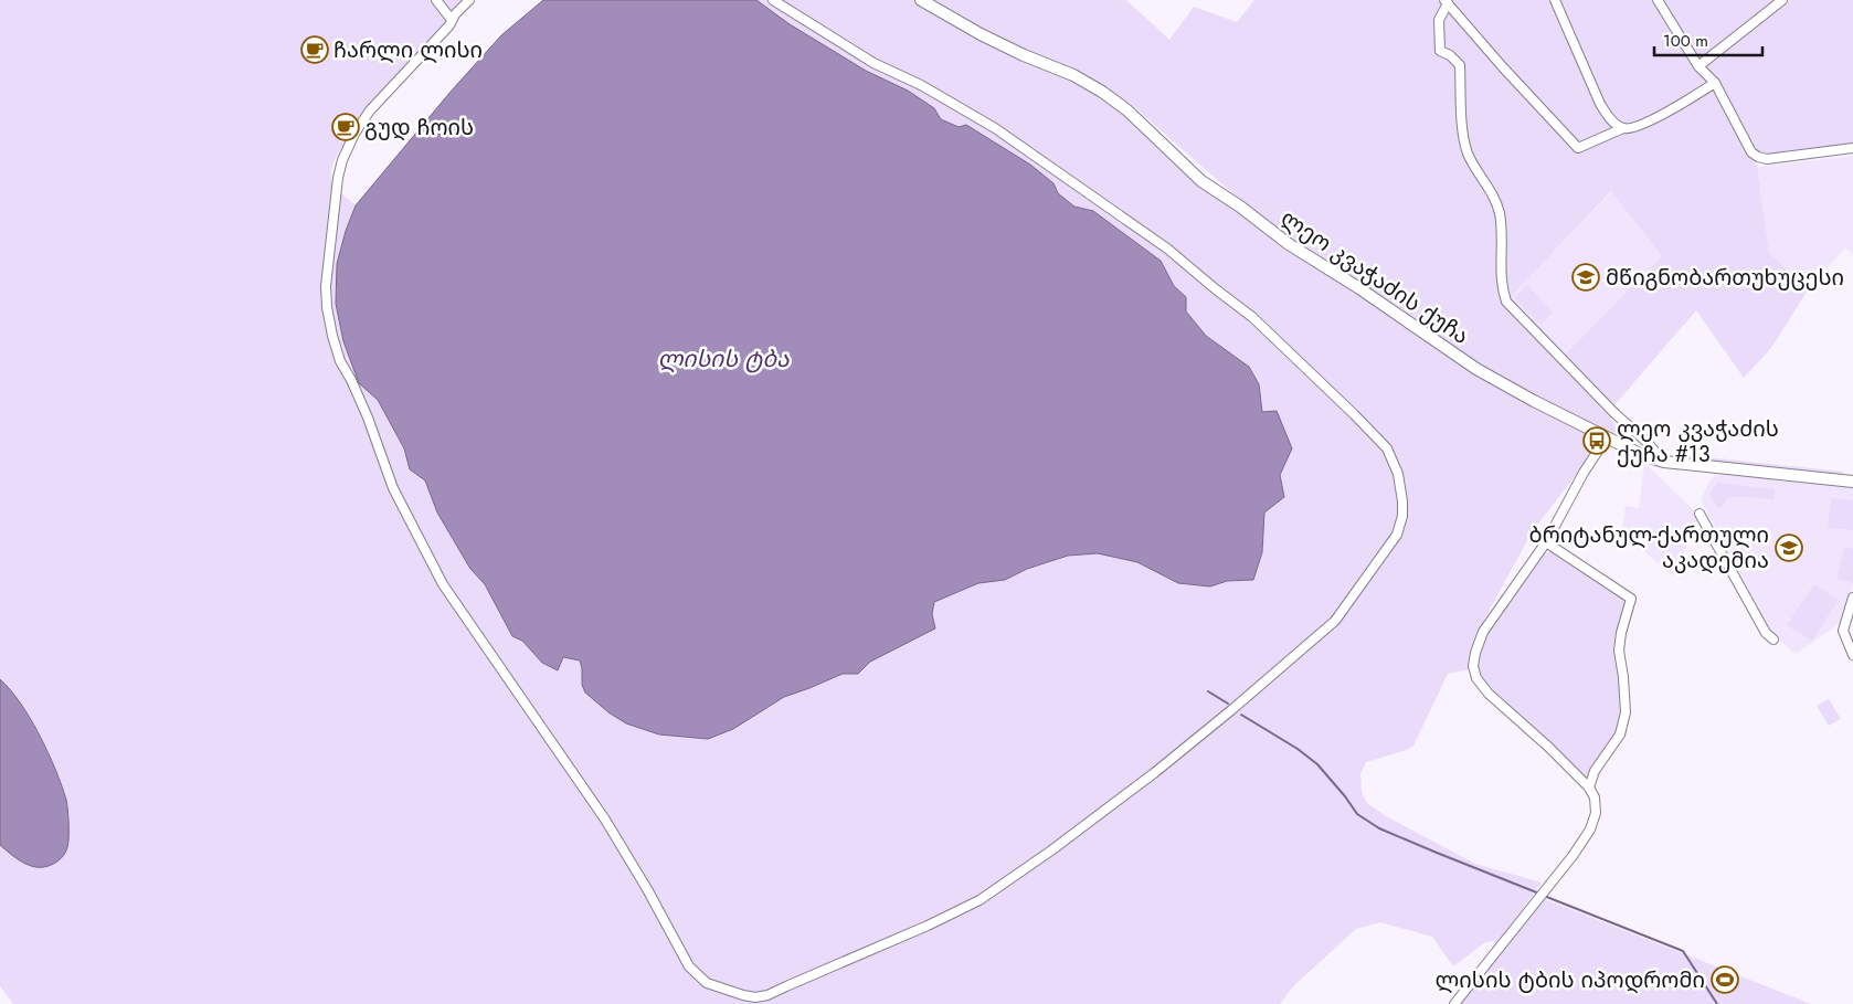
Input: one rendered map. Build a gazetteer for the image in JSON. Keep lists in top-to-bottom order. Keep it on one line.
{"streets":{"main road":["ლეო კვაჭაძის ქუჩა"]},"water":["ლისის ტბა"],"places":{"cafe":["ჩარლი ლისი","გუდ ჩოის"],"school or university":["მწიგნობართუხუცესი","ბრიტანულ-ქართული აკადემია"],"bus stop":["ლეო კვაჭაძის ქუჩა #13"],"sports":["ლისის ტბის იპოდრომი"]},"scale_bar":"100 m"}
